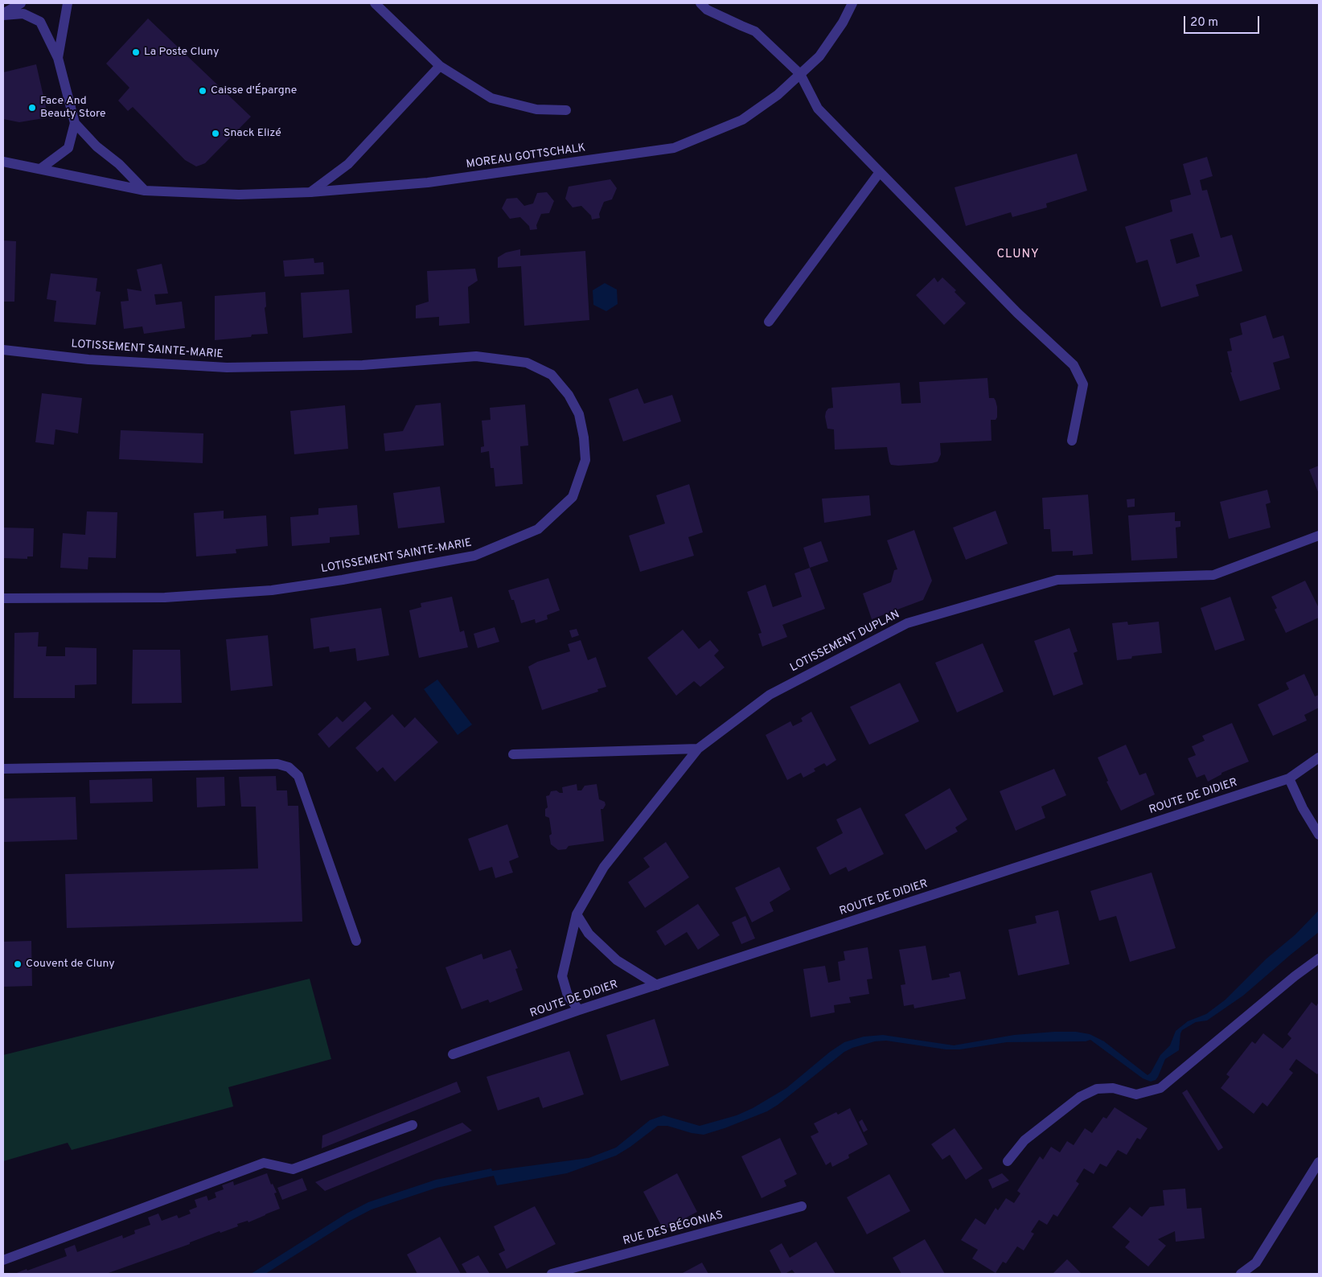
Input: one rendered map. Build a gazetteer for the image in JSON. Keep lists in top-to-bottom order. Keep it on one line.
{"streets":{"street":["MOREAU GOTTSCHALK","LOTISSEMENT SAINTE-MARIE","LOTISSEMENT DUPLAN","ROUTE DE DIDIER","RUE DES BÉGONIAS"]},"crossings":[["LOTISSEMENT DUPLAN","ROUTE DE DIDIER"]],"districts":["CLUNY"],"places":["La Poste Cluny","Caisse d'Épargne","Face And Beauty Store","Snack Elizé","Couvent de Cluny"],"scale_bar":"20 m"}
